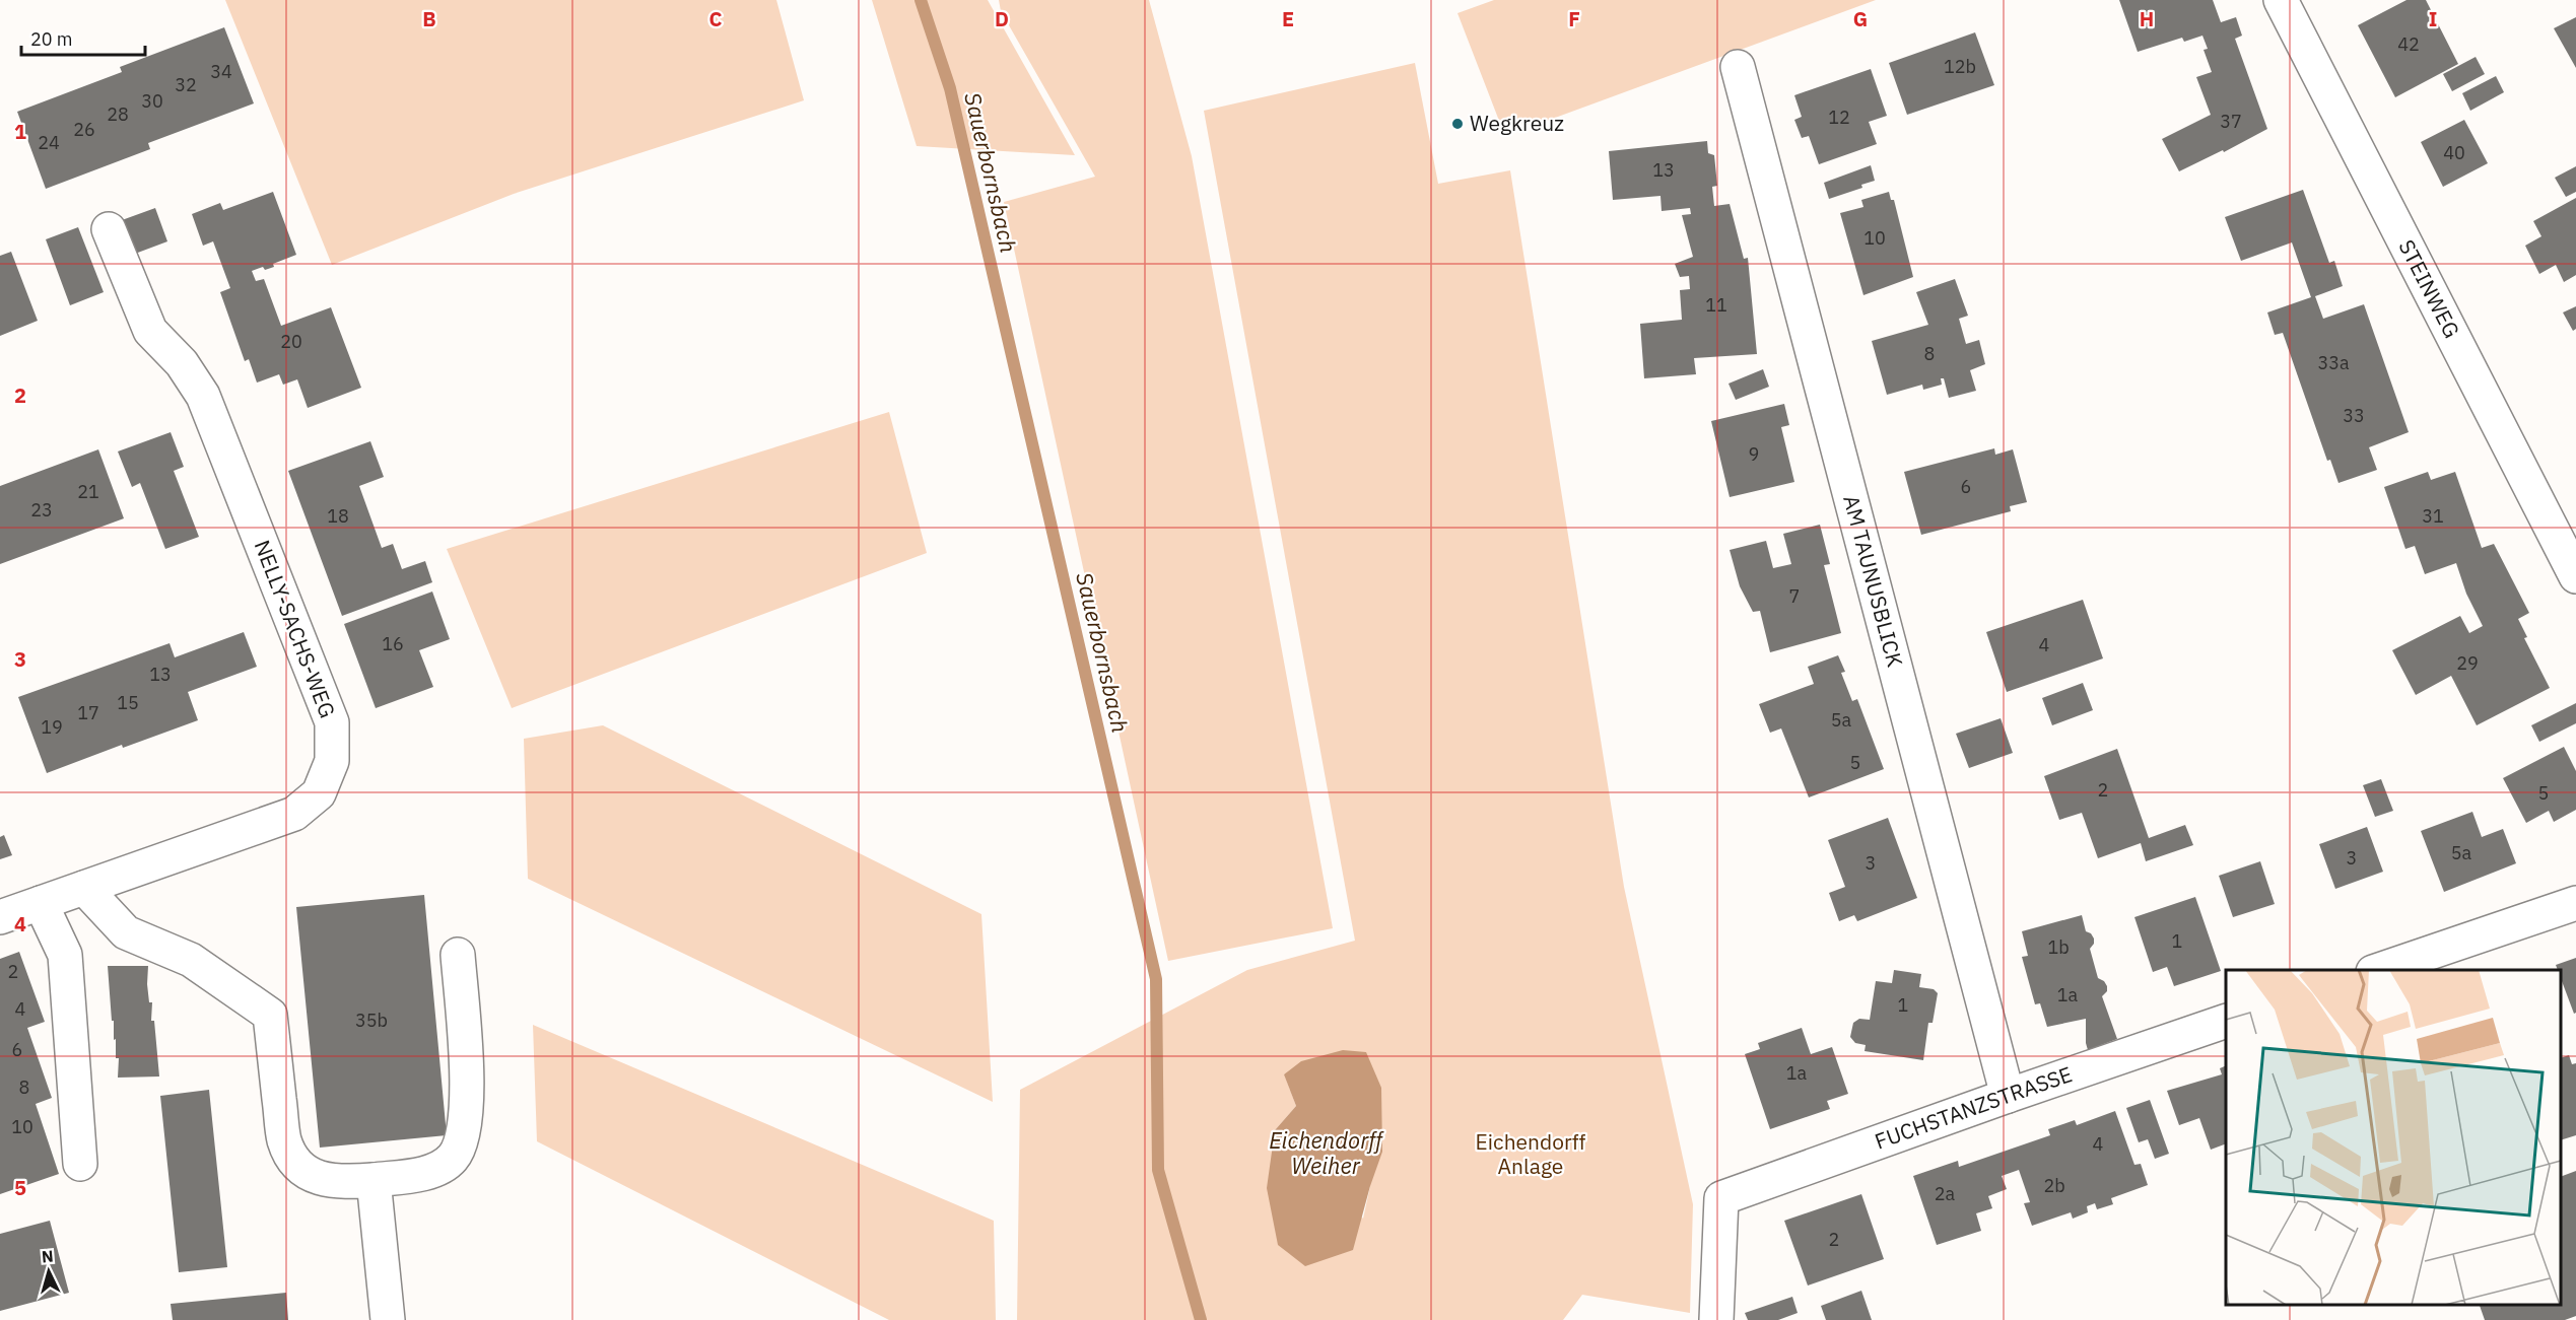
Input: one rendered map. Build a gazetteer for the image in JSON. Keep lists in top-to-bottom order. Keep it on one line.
{"streets":{"street":["STEINWEG","AM TAUNUSBLICK","NELLY-SACHS-WEG","FUCHSTANZSTRASSE"]},"crossings":[["AM TAUNUSBLICK","FUCHSTANZSTRASSE"]],"water":["Sauerbornsbach","Eichendorff Weiher"],"parks":["Eichendorff Anlage"],"places":["Wegkreuz"],"house_numbers":["42","12b","34","32","30","28","12","37","26","24","40","13","10","11","20","8","33a","33","9","6","21","23","18","31","7","16","4","29","13","15","17","5a","19","5","2","5","5a","3","3","1","1b","2","1a","1","4","35b","6","1a","8","10","4","2b","2a","2"],"scale_bar":"20 m","north":"top","grid":{"columns":["B","C","D","E","F","G","H","I"],"rows":["1","2","3","4","5"]}}
